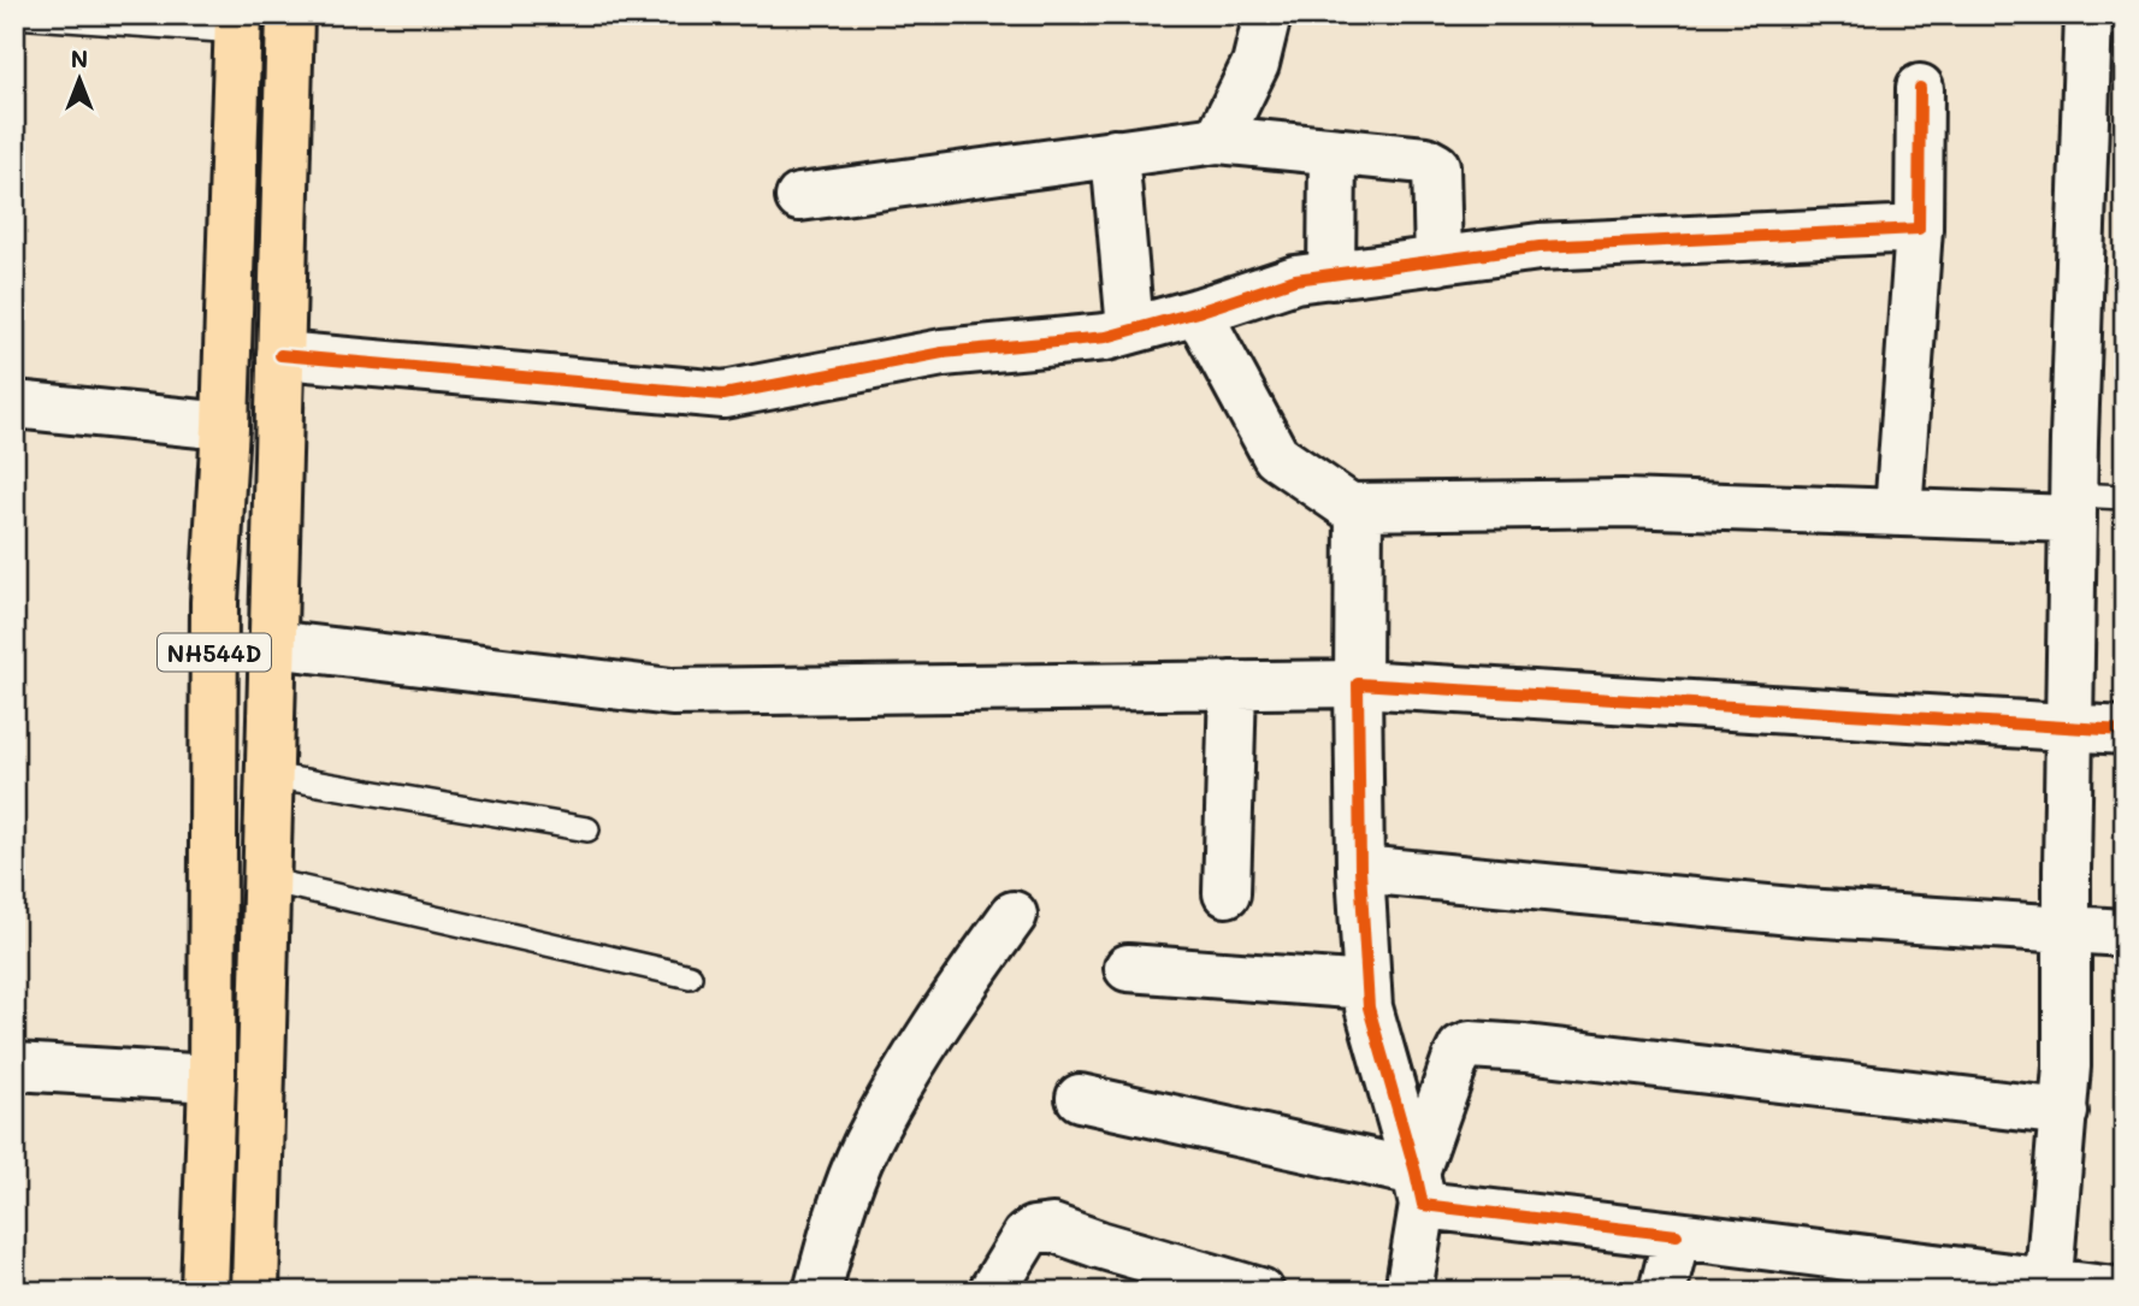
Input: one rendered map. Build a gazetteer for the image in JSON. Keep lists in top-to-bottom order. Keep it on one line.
{"streets":{"highway":["NH544D"]},"north":"top"}
